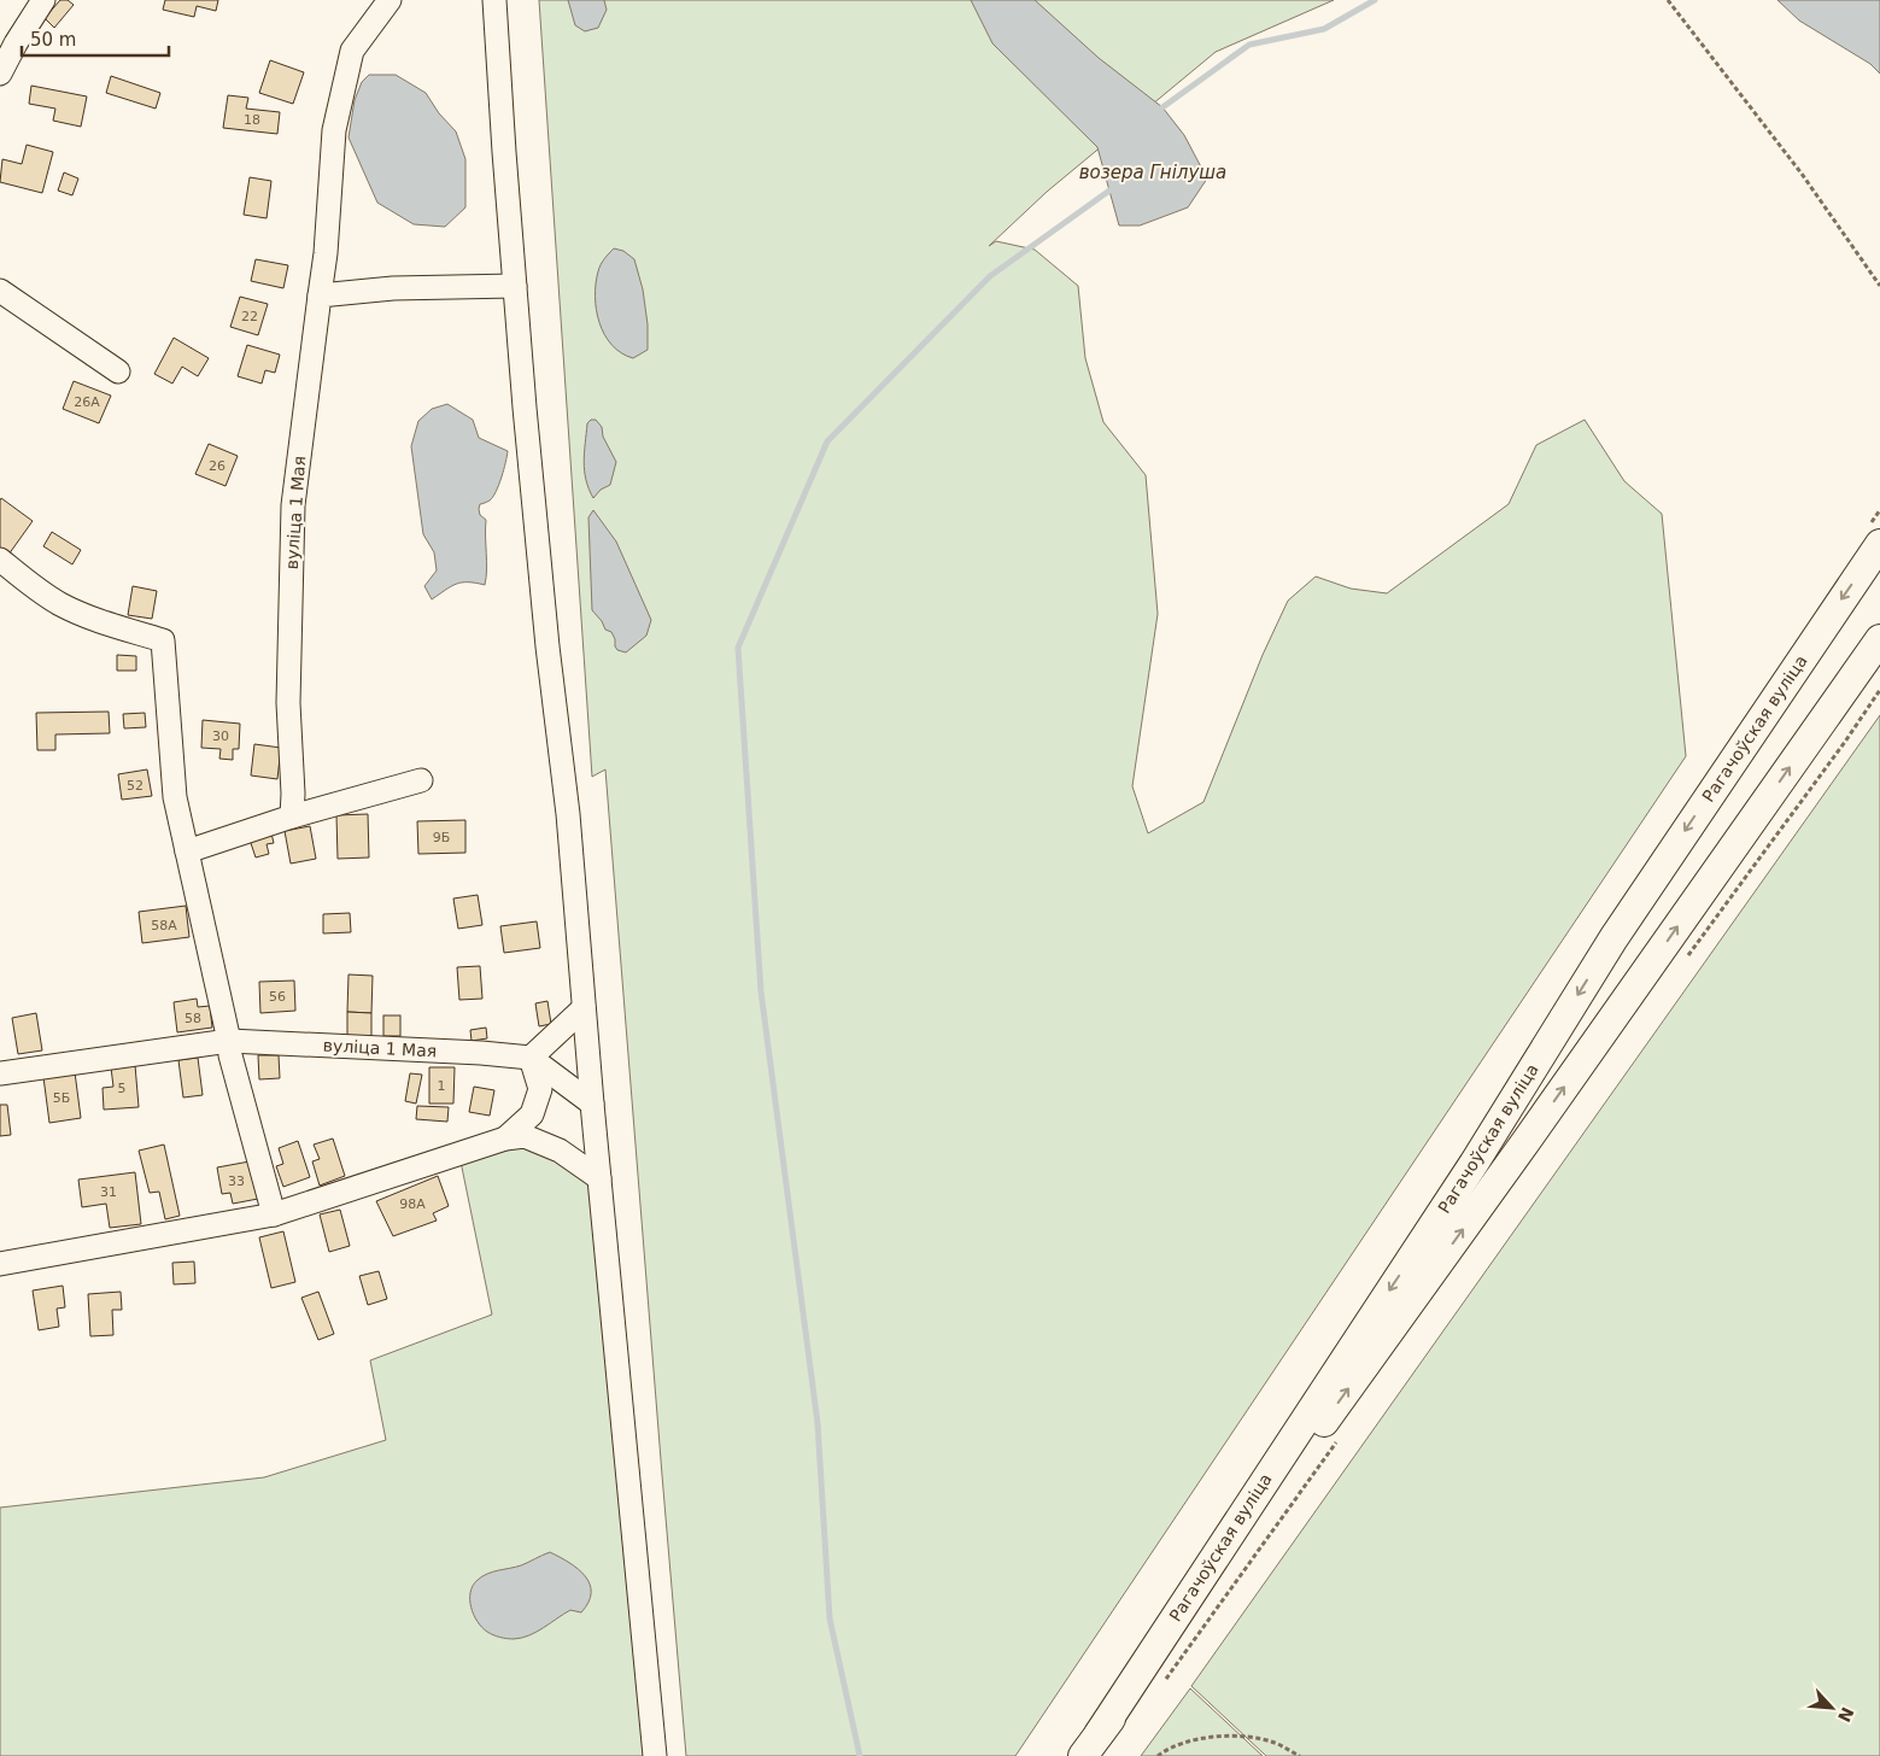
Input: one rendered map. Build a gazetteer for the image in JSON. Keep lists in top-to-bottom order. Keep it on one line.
{"streets":{"main road":["Рагачоўская вуліца"],"street":["вуліца 1 Мая"]},"water":["возера Гнілуша"],"house_numbers":["18","22","26А","26","30","52","9Б","58А","56","58","1","5","5Б","33","31","98А"],"scale_bar":"50 m","north":"bottom right"}
